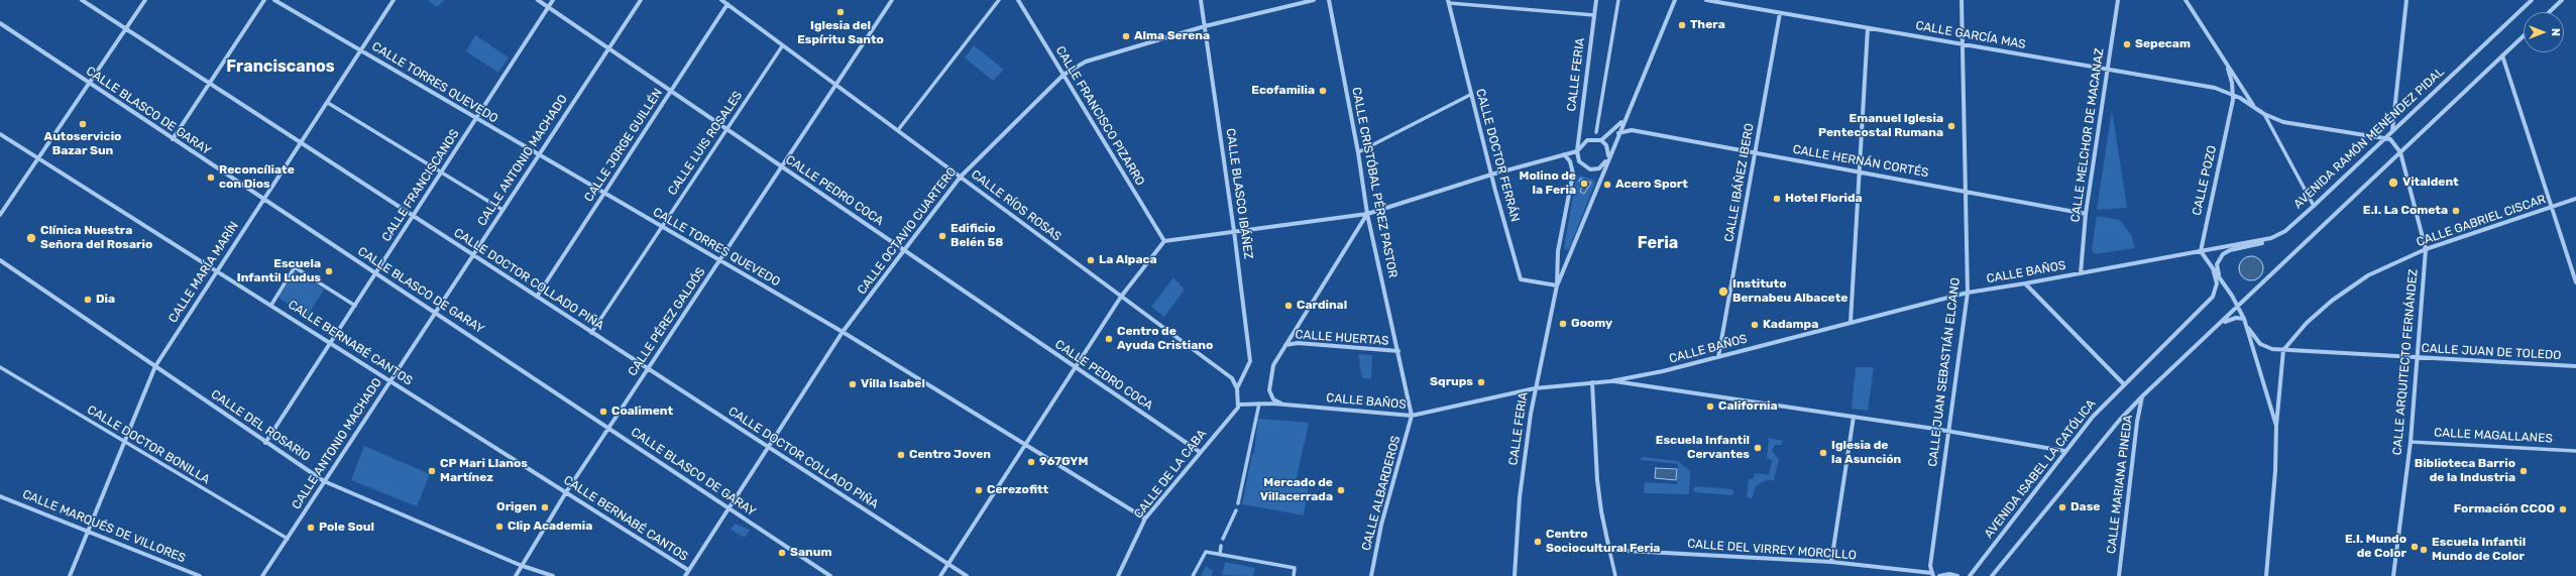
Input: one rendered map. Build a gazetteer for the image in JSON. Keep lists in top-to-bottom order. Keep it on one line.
{"streets":{"street":["CALLE GARCÍA MAS","CALLE FERIA","CALLE TORRES QUEVEDO","CALLE BLASCO DE GARAY","CALLE FRANCISCO PIZARRO","CALLE MELCHOR DE MACANAZ","AVENIDA RAMÓN MENÉNDEZ PIDAL","CALLE LUIS ROSALES","CALLE JORGE GUILLÉN","CALLE DOCTOR FERRÁN","CALLE ANTONIO MACHADO","CALLE HERNÁN CORTÉS","CALLE POZO","CALLE CRISTÓBAL PÉREZ PASTOR","CALLE IBÁÑEZ IBERO","CALLE FRANCISCANOS","CALLE PEDRO COCA","CALLE BLASCO IBÁÑEZ","CALLE RÍOS ROSAS","CALLE GABRIEL CISCAR","CALLE OCTAVIO CUARTERO","CALLE MARÍA MARÍN","CALLE BAÑOS","CALLE DOCTOR COLLADO PIÑA","CALLE PÉREZ GALDÓS","CALLE HUERTAS","CALLE BERNABÉ CANTOS","CALLE JUAN DE TOLEDO","CALLE ARQUITECTO FERNÁNDEZ","CALLE JUAN SEBASTIÁN ELCANO","CALLE DEL ROSARIO","CALLE MAGALLANES","CALLE DOCTOR BONILLA","AVENIDA ISABEL LA CATÓLICA","CALLE DE LA CABA","CALLE MARIANA PINEDA","CALLE ALBARDEROS","CALLE MARQUÉS DE VILLORES","CALLE DEL VIRREY MORCILLO"]},"crossings":[["CALLE GARCÍA MAS","CALLE MELCHOR DE MACANAZ"],["CALLE GARCÍA MAS","CALLE POZO"],["CALLE GARCÍA MAS","CALLE IBÁÑEZ IBERO"],["CALLE GARCÍA MAS","CALLE JUAN SEBASTIÁN ELCANO"],["CALLE FERIA","CALLE DOCTOR FERRÁN"],["CALLE FERIA","CALLE HERNÁN CORTÉS"],["CALLE FERIA","CALLE BAÑOS"],["CALLE TORRES QUEVEDO","CALLE LUIS ROSALES"],["CALLE TORRES QUEVEDO","CALLE JORGE GUILLÉN"],["CALLE TORRES QUEVEDO","CALLE ANTONIO MACHADO"],["CALLE TORRES QUEVEDO","CALLE FRANCISCANOS"],["CALLE TORRES QUEVEDO","CALLE OCTAVIO CUARTERO"],["CALLE TORRES QUEVEDO","CALLE MARÍA MARÍN"],["CALLE TORRES QUEVEDO","CALLE PÉREZ GALDÓS"],["CALLE TORRES QUEVEDO","CALLE DE LA CABA"],["CALLE BLASCO DE GARAY","CALLE ANTONIO MACHADO"],["CALLE BLASCO DE GARAY","CALLE FRANCISCANOS"],["CALLE BLASCO DE GARAY","CALLE OCTAVIO CUARTERO"],["CALLE BLASCO DE GARAY","CALLE MARÍA MARÍN"],["CALLE BLASCO DE GARAY","CALLE PÉREZ GALDÓS"],["CALLE FRANCISCO PIZARRO","CALLE OCTAVIO CUARTERO"],["CALLE MELCHOR DE MACANAZ","CALLE HERNÁN CORTÉS"],["CALLE MELCHOR DE MACANAZ","CALLE BAÑOS"],["AVENIDA RAMÓN MENÉNDEZ PIDAL","CALLE POZO"],["AVENIDA RAMÓN MENÉNDEZ PIDAL","CALLE BAÑOS"],["AVENIDA RAMÓN MENÉNDEZ PIDAL","CALLE ARQUITECTO FERNÁNDEZ"],["CALLE LUIS ROSALES","CALLE PEDRO COCA"],["CALLE LUIS ROSALES","CALLE RÍOS ROSAS"],["CALLE LUIS ROSALES","CALLE DOCTOR COLLADO PIÑA"],["CALLE JORGE GUILLÉN","CALLE PEDRO COCA"],["CALLE JORGE GUILLÉN","CALLE RÍOS ROSAS"],["CALLE JORGE GUILLÉN","CALLE DOCTOR COLLADO PIÑA"],["CALLE ANTONIO MACHADO","CALLE PEDRO COCA"],["CALLE ANTONIO MACHADO","CALLE DOCTOR COLLADO PIÑA"],["CALLE ANTONIO MACHADO","CALLE BERNABÉ CANTOS"],["CALLE ANTONIO MACHADO","CALLE DEL ROSARIO"],["CALLE ANTONIO MACHADO","CALLE DOCTOR BONILLA"],["CALLE HERNÁN CORTÉS","CALLE IBÁÑEZ IBERO"],["CALLE HERNÁN CORTÉS","CALLE JUAN SEBASTIÁN ELCANO"],["CALLE POZO","CALLE BAÑOS"],["CALLE CRISTÓBAL PÉREZ PASTOR","CALLE BAÑOS"],["CALLE CRISTÓBAL PÉREZ PASTOR","CALLE HUERTAS"],["CALLE CRISTÓBAL PÉREZ PASTOR","CALLE ALBARDEROS"],["CALLE IBÁÑEZ IBERO","CALLE BAÑOS"],["CALLE FRANCISCANOS","CALLE PEDRO COCA"],["CALLE FRANCISCANOS","CALLE DOCTOR COLLADO PIÑA"],["CALLE FRANCISCANOS","CALLE BERNABÉ CANTOS"],["CALLE FRANCISCANOS","CALLE DEL ROSARIO"],["CALLE PEDRO COCA","CALLE OCTAVIO CUARTERO"],["CALLE PEDRO COCA","CALLE PÉREZ GALDÓS"],["CALLE PEDRO COCA","CALLE DE LA CABA"],["CALLE BLASCO IBÁÑEZ","CALLE RÍOS ROSAS"],["CALLE BLASCO IBÁÑEZ","CALLE OCTAVIO CUARTERO"],["CALLE RÍOS ROSAS","CALLE OCTAVIO CUARTERO"],["CALLE RÍOS ROSAS","CALLE PÉREZ GALDÓS"],["CALLE GABRIEL CISCAR","CALLE JUAN DE TOLEDO"],["CALLE GABRIEL CISCAR","CALLE ARQUITECTO FERNÁNDEZ"],["CALLE OCTAVIO CUARTERO","CALLE DOCTOR COLLADO PIÑA"],["CALLE OCTAVIO CUARTERO","CALLE BERNABÉ CANTOS"],["CALLE MARÍA MARÍN","CALLE DOCTOR COLLADO PIÑA"],["CALLE MARÍA MARÍN","CALLE BERNABÉ CANTOS"],["CALLE MARÍA MARÍN","CALLE DEL ROSARIO"],["CALLE MARÍA MARÍN","CALLE DOCTOR BONILLA"],["CALLE MARÍA MARÍN","CALLE MARQUÉS DE VILLORES"],["CALLE BAÑOS","CALLE JUAN SEBASTIÁN ELCANO"],["CALLE BAÑOS","CALLE DE LA CABA"],["CALLE BAÑOS","CALLE ALBARDEROS"],["CALLE DOCTOR COLLADO PIÑA","CALLE PÉREZ GALDÓS"],["CALLE PÉREZ GALDÓS","CALLE BERNABÉ CANTOS"],["CALLE PÉREZ GALDÓS","CALLE DEL ROSARIO"],["CALLE JUAN DE TOLEDO","CALLE ARQUITECTO FERNÁNDEZ"],["CALLE ARQUITECTO FERNÁNDEZ","CALLE MAGALLANES"],["CALLE JUAN SEBASTIÁN ELCANO","CALLE DEL VIRREY MORCILLO"]],"districts":["Franciscanos","Feria"],"places":["Iglesia del Espíritu Santo","Thera","Alma Serena","Sepecam","Ecofamilia","Autoservicio Bazar Sun","Emanuel Iglesia Pentecostal Rumana","Reconcíliate con Dios","Vitaldent","Molino de la Feria","Acero Sport","Hotel Florida","E.I. La Cometa","Edificio Belén 58","Clínica Nuestra Señora del Rosario","La Alpaca","Escuela Infantil Ludus","Instituto Bernabeu Albacete","Dia","Cardinal","Goomy","Kadampa","Centro de Ayuda Cristiano","Sqrups","Villa Isabel","California","Coaliment","Escuela Infantil Cervantes","Iglesia de la Asunción","Centro Joven","967GYM","CP Mari Llanos Martínez","Biblioteca Barrio de la Industria","Cerezofitt","Mercado de Villacerrada","Origen","Dase","Formación CCOO","Clip Academia","Pole Soul","Centro Sociocultural Feria","E.I. Mundo de Color","Escuela Infantil Mundo de Color","Sanum"],"north":"right"}
